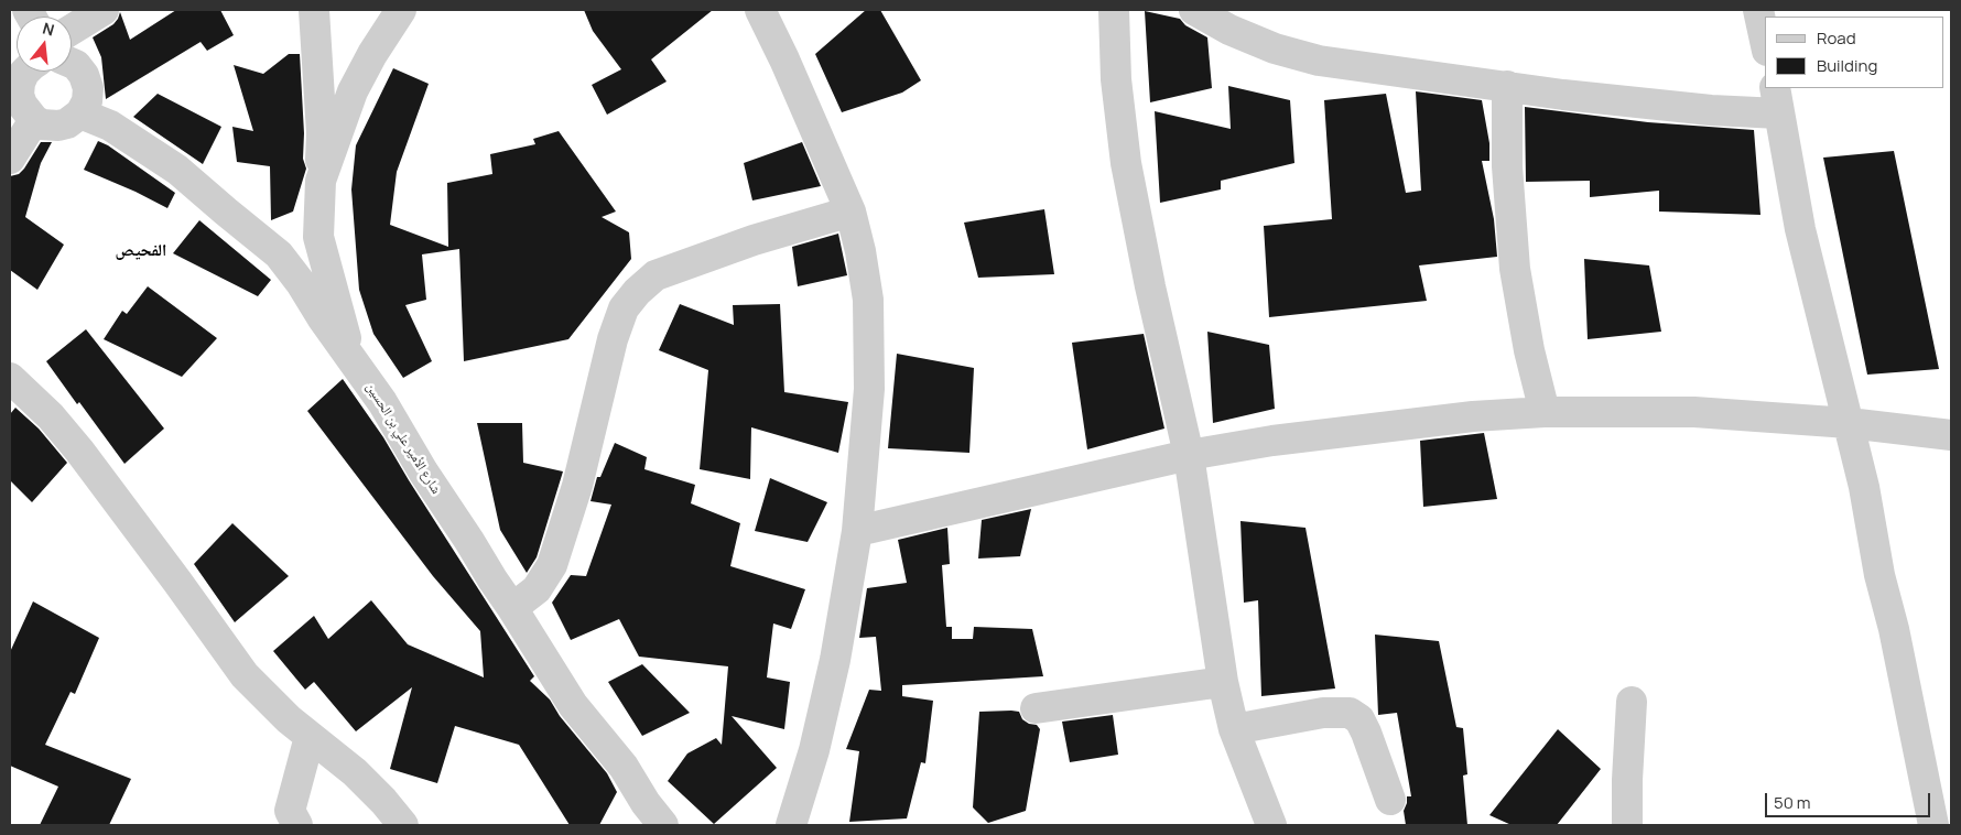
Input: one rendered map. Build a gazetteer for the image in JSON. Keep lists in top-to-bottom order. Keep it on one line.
{"streets":{"street":["شارع الأمير علي بن الحسين"]},"districts":["الفحيص"],"legend":["Road","Building"],"scale_bar":"50 m","north":"top"}
